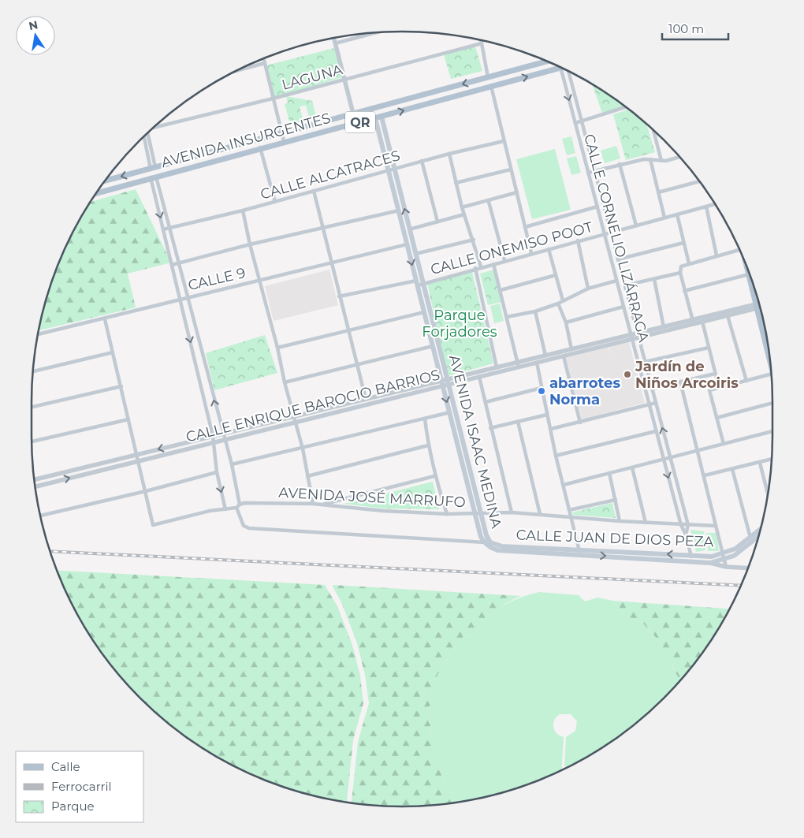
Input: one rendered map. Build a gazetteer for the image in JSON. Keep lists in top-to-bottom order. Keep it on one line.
{"streets":{"main road":["QR","AVENIDA INSURGENTES","AVENIDA ISAAC MEDINA","CALLE JUAN DE DIOS PEZA"],"street":["LAGUNA","CALLE ALCATRACES","CALLE CORNELIO LIZÁRRAGA","CALLE ONEMISO POOT","CALLE 9","CALLE ENRIQUE BAROCIO BARRIOS","AVENIDA JOSÉ MARRUFO"]},"crossings":[["AVENIDA INSURGENTES","CALLE CORNELIO LIZÁRRAGA"],["AVENIDA INSURGENTES","AVENIDA ISAAC MEDINA"],["CALLE ALCATRACES","AVENIDA ISAAC MEDINA"],["CALLE CORNELIO LIZÁRRAGA","CALLE ONEMISO POOT"],["CALLE CORNELIO LIZÁRRAGA","CALLE ENRIQUE BAROCIO BARRIOS"],["CALLE CORNELIO LIZÁRRAGA","AVENIDA JOSÉ MARRUFO"],["CALLE CORNELIO LIZÁRRAGA","CALLE JUAN DE DIOS PEZA"],["CALLE ONEMISO POOT","AVENIDA ISAAC MEDINA"],["CALLE 9","AVENIDA ISAAC MEDINA"],["CALLE ENRIQUE BAROCIO BARRIOS","AVENIDA ISAAC MEDINA"],["AVENIDA ISAAC MEDINA","AVENIDA JOSÉ MARRUFO"],["AVENIDA ISAAC MEDINA","CALLE JUAN DE DIOS PEZA"],["AVENIDA JOSÉ MARRUFO","CALLE JUAN DE DIOS PEZA"]],"parks":["Parque Forjadores"],"places":["Jardín de Niños Arcoiris","abarrotes Norma"],"legend":["Calle","Ferrocarril","Parque"],"scale_bar":"100 m","north":"top"}
